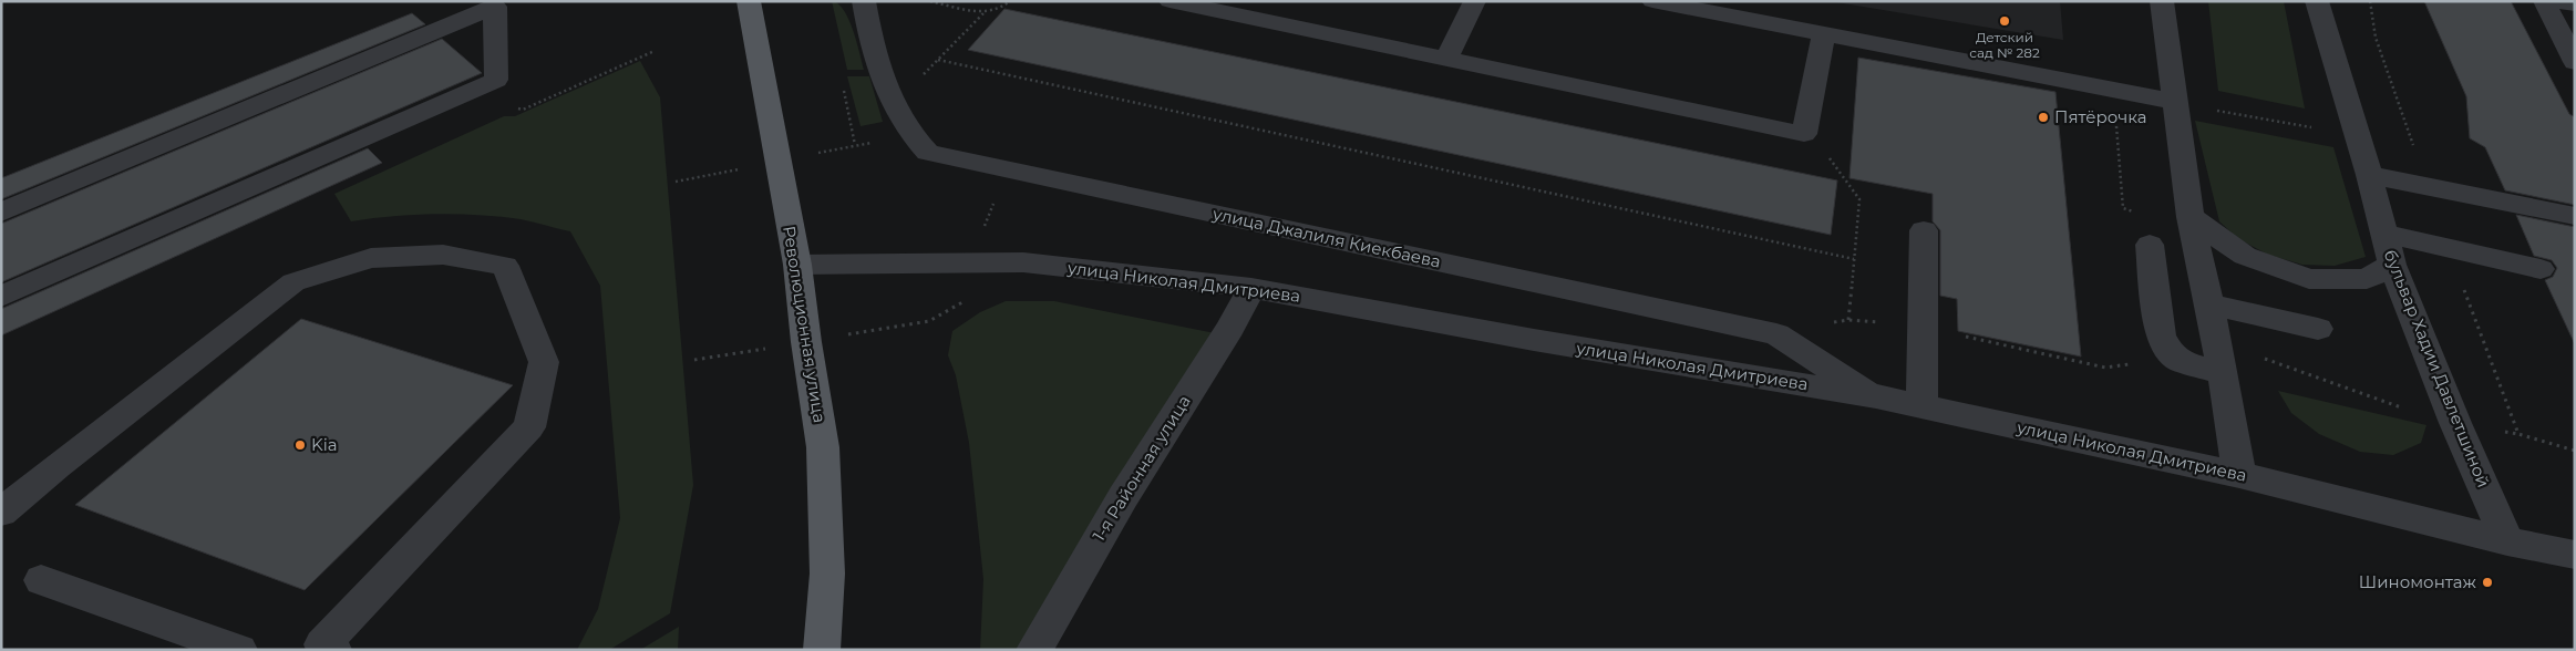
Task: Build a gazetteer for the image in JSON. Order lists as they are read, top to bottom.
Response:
{
  "streets": {
    "main road": ["Революционная улица"],
    "street": [
      "улица Джалиля Киекбаева",
      "улица Николая Дмитриева",
      "бульвар Хадии Давлетшиной",
      "1-я Районная улица"
    ]
  },
  "crossings": [
    ["улица Джалиля Киекбаева", "улица Николая Дмитриева"],
    ["улица Николая Дмитриева", "Революционная улица"],
    ["улица Николая Дмитриева", "бульвар Хадии Давлетшиной"],
    ["улица Николая Дмитриева", "1-я Районная улица"]
  ],
  "places": [
    "Детский сад № 282",
    "Пятёрочка",
    "Kia",
    "Шиномонтаж"
  ]
}
